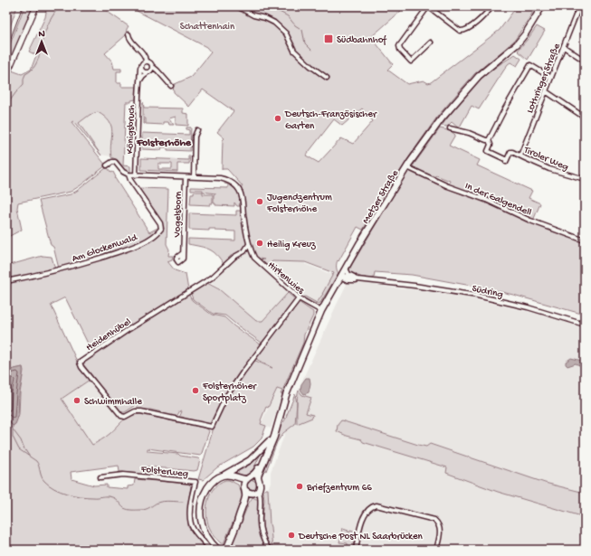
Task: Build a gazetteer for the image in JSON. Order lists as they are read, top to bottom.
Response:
{
  "streets": {
    "main road": ["Metzer Straße"],
    "street": [
      "Lothringer Straße",
      "Königsbruch",
      "Tiroler Weg",
      "In der Galgendell",
      "Vogelsborn",
      "Am Glockenwald",
      "Hirtenwies",
      "Südring",
      "Heidenhübel",
      "Folsterweg"
    ]
  },
  "crossings": [
    ["Lothringer Straße", "Tiroler Weg"],
    ["Königsbruch", "Hirtenwies"],
    ["Metzer Straße", "In der Galgendell"],
    ["Metzer Straße", "Hirtenwies"],
    ["Metzer Straße", "Südring"],
    ["Vogelsborn", "Hirtenwies"],
    ["Am Glockenwald", "Hirtenwies"],
    ["Hirtenwies", "Heidenhübel"]
  ],
  "districts": ["Folsterhöhe"],
  "parks": ["Schattenhain"],
  "places": {
    "transit": ["Südbahnhof"],
    "other": [
      "Deutsch-Französischer Garten",
      "Jugendzentrum Folsterhöhe",
      "Heilig Kreuz",
      "Folsterhöher Sportplatz",
      "Schwimmhalle",
      "Briefzentrum 66",
      "Deutsche Post NL Saarbrücken"
    ]
  },
  "north": "top"
}
